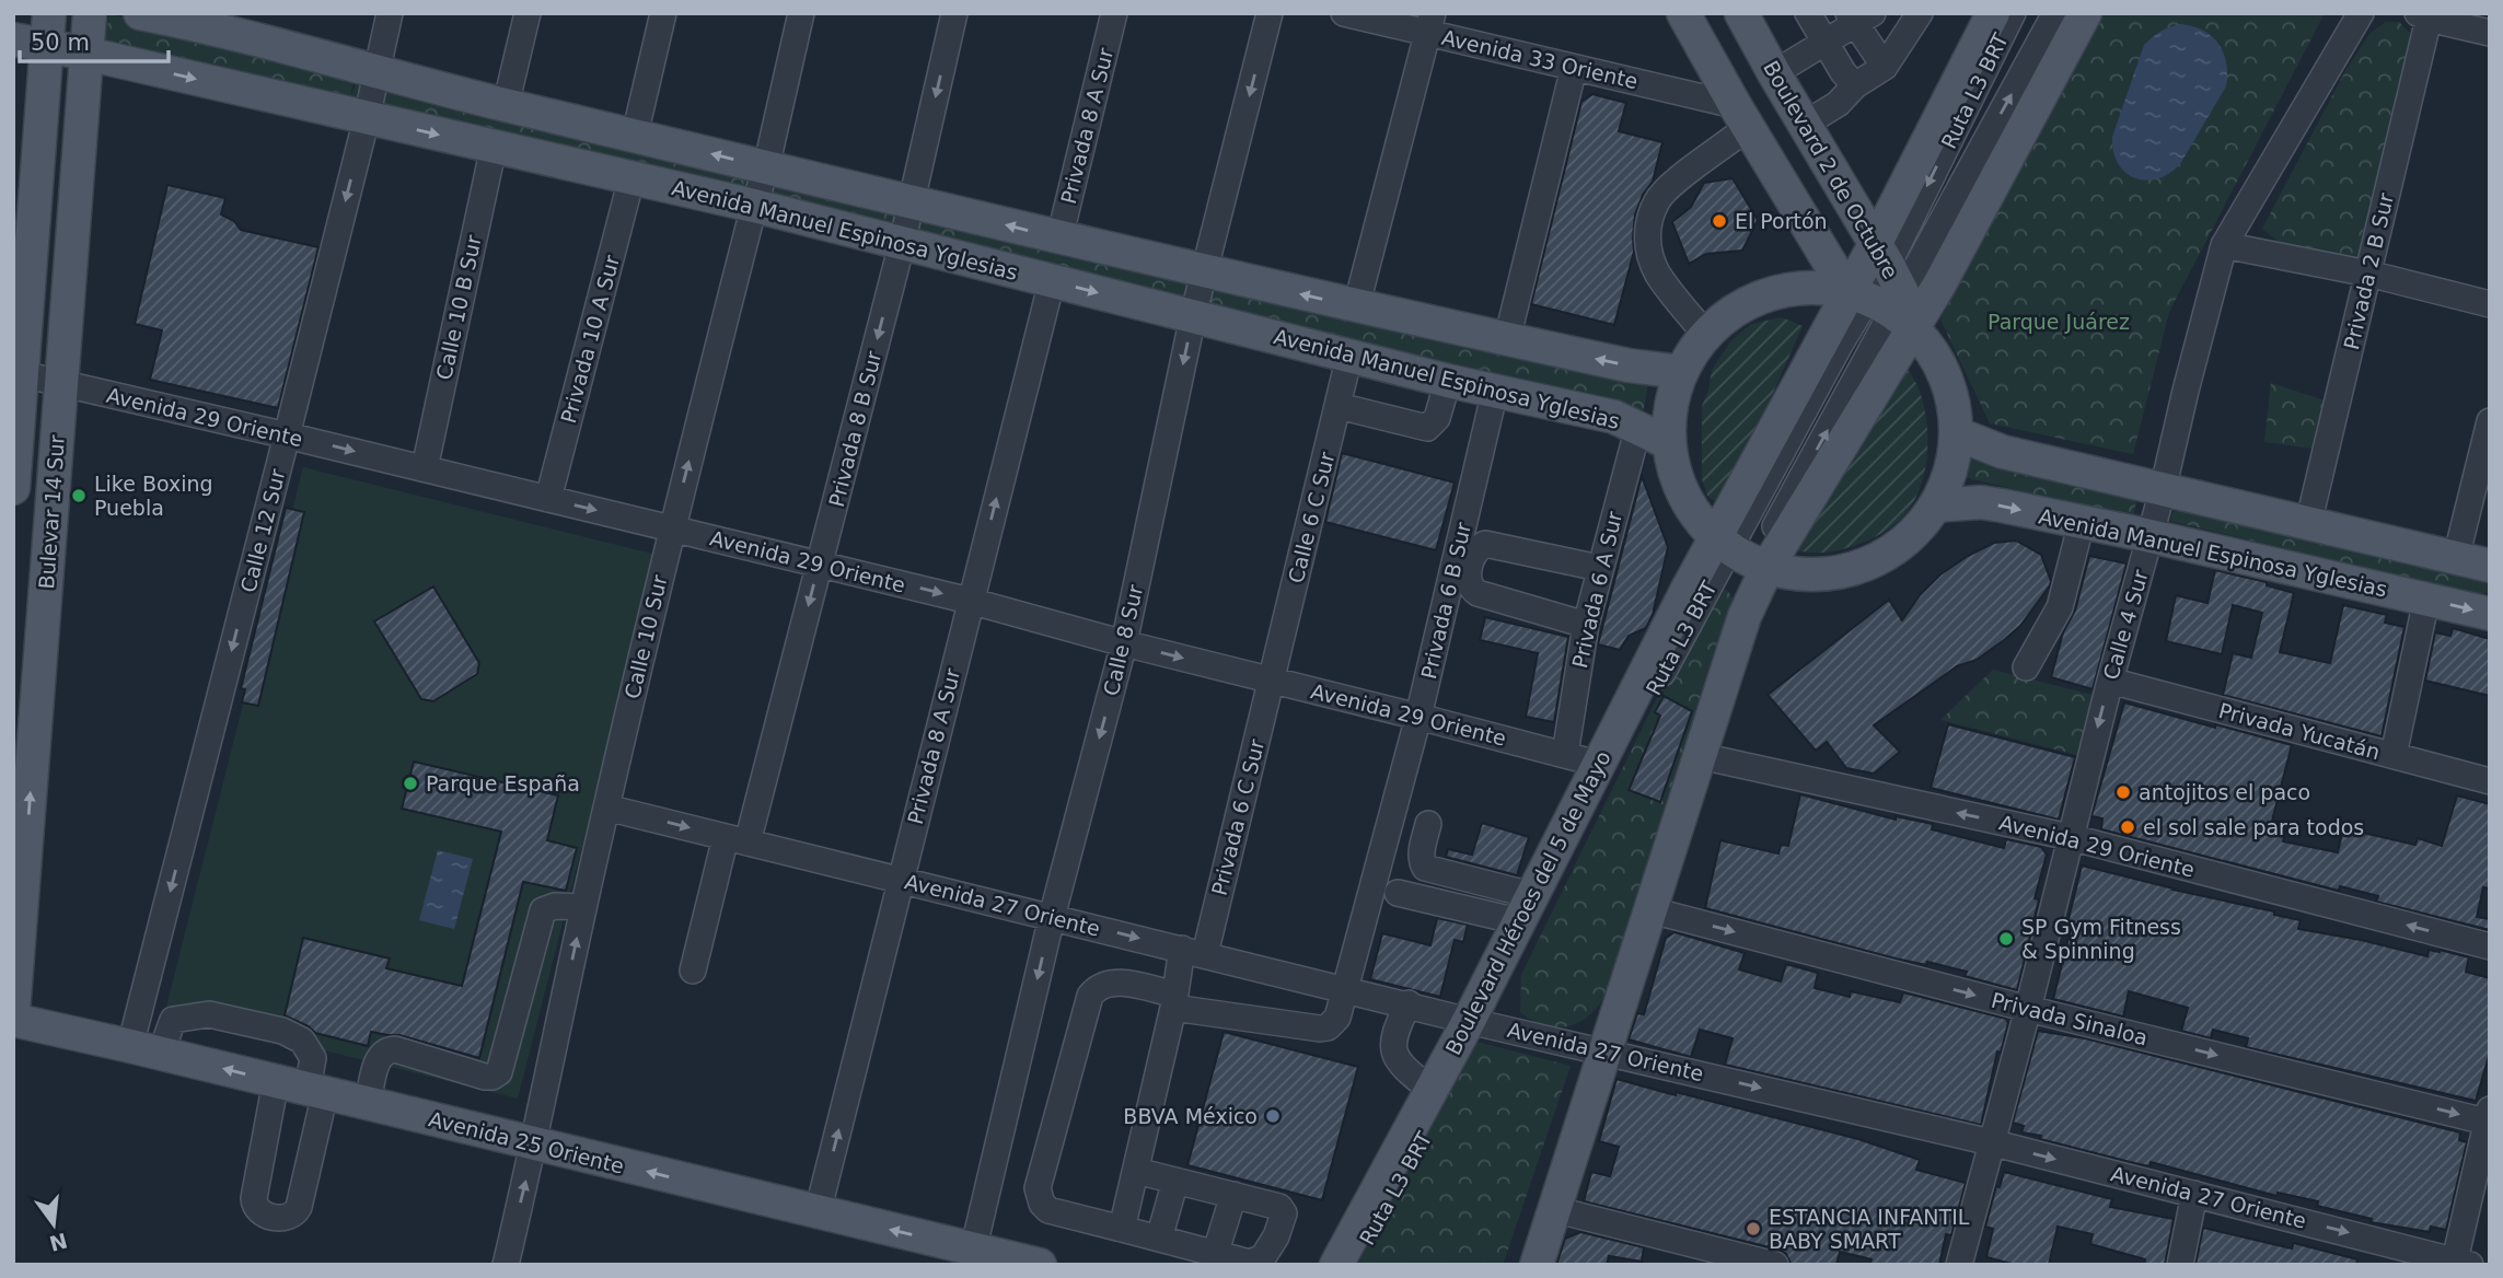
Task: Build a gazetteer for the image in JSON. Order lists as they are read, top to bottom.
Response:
{
  "streets": {
    "main road": [
      "Boulevard 2 de Octubre",
      "Avenida Manuel Espinosa Yglesias",
      "Bulevar 14 Sur",
      "Boulevard Héroes del 5 de Mayo",
      "Avenida 25 Oriente"
    ],
    "street": [
      "Avenida 33 Oriente",
      "Ruta L3 BRT",
      "Privada 8 A Sur",
      "Privada 2 B Sur",
      "Calle 10 B Sur",
      "Privada 10 A Sur",
      "Avenida 29 Oriente",
      "Privada 8 B Sur",
      "Calle 6 C Sur",
      "Calle 12 Sur",
      "Privada 6 A Sur",
      "Privada 6 B Sur",
      "Calle 4 Sur",
      "Calle 10 Sur",
      "Calle 8 Sur",
      "Privada Yucatán",
      "Privada 6 C Sur",
      "Avenida 27 Oriente",
      "Privada Sinaloa"
    ]
  },
  "crossings": [
    ["Ruta L3 BRT", "Boulevard 2 de Octubre"],
    ["Ruta L3 BRT", "Boulevard Héroes del 5 de Mayo"],
    ["Ruta L3 BRT", "Avenida 27 Oriente"],
    ["Privada 8 A Sur", "Avenida Manuel Espinosa Yglesias"],
    ["Privada 8 A Sur", "Avenida 29 Oriente"],
    ["Privada 8 A Sur", "Avenida 27 Oriente"],
    ["Privada 8 A Sur", "Avenida 25 Oriente"],
    ["Boulevard 2 de Octubre", "Boulevard Héroes del 5 de Mayo"],
    ["Avenida Manuel Espinosa Yglesias", "Calle 10 B Sur"],
    ["Avenida Manuel Espinosa Yglesias", "Privada 10 A Sur"],
    ["Avenida Manuel Espinosa Yglesias", "Privada 8 B Sur"],
    ["Avenida Manuel Espinosa Yglesias", "Bulevar 14 Sur"],
    ["Avenida Manuel Espinosa Yglesias", "Calle 6 C Sur"],
    ["Avenida Manuel Espinosa Yglesias", "Calle 12 Sur"],
    ["Avenida Manuel Espinosa Yglesias", "Privada 6 A Sur"],
    ["Avenida Manuel Espinosa Yglesias", "Privada 6 B Sur"],
    ["Avenida Manuel Espinosa Yglesias", "Calle 4 Sur"],
    ["Avenida Manuel Espinosa Yglesias", "Calle 10 Sur"],
    ["Avenida Manuel Espinosa Yglesias", "Calle 8 Sur"],
    ["Calle 10 B Sur", "Avenida 29 Oriente"],
    ["Privada 10 A Sur", "Avenida 29 Oriente"],
    ["Avenida 29 Oriente", "Privada 8 B Sur"],
    ["Avenida 29 Oriente", "Bulevar 14 Sur"],
    ["Avenida 29 Oriente", "Calle 6 C Sur"],
    ["Avenida 29 Oriente", "Calle 12 Sur"],
    ["Avenida 29 Oriente", "Privada 6 A Sur"],
    ["Avenida 29 Oriente", "Privada 6 B Sur"],
    ["Avenida 29 Oriente", "Calle 4 Sur"],
    ["Avenida 29 Oriente", "Calle 10 Sur"],
    ["Avenida 29 Oriente", "Calle 8 Sur"],
    ["Avenida 29 Oriente", "Privada 6 C Sur"],
    ["Avenida 29 Oriente", "Boulevard Héroes del 5 de Mayo"],
    ["Privada 8 B Sur", "Avenida 27 Oriente"],
    ["Calle 6 C Sur", "Privada 6 C Sur"],
    ["Calle 12 Sur", "Avenida 25 Oriente"],
    ["Privada 6 B Sur", "Privada 6 C Sur"],
    ["Privada 6 B Sur", "Avenida 27 Oriente"],
    ["Calle 4 Sur", "Privada Yucatán"],
    ["Calle 4 Sur", "Avenida 27 Oriente"],
    ["Calle 4 Sur", "Privada Sinaloa"],
    ["Calle 10 Sur", "Avenida 27 Oriente"],
    ["Calle 10 Sur", "Avenida 25 Oriente"],
    ["Calle 8 Sur", "Avenida 27 Oriente"],
    ["Calle 8 Sur", "Avenida 25 Oriente"],
    ["Privada 6 C Sur", "Avenida 27 Oriente"],
    ["Boulevard Héroes del 5 de Mayo", "Avenida 27 Oriente"],
    ["Boulevard Héroes del 5 de Mayo", "Privada Sinaloa"]
  ],
  "one_way": [
    "Privada 8 A Sur",
    "Privada 8 B Sur",
    "Bulevar 14 Sur",
    "Calle 12 Sur",
    "Calle 10 Sur",
    "Calle 8 Sur",
    "Avenida 27 Oriente",
    "Privada Sinaloa",
    "Avenida 25 Oriente"
  ],
  "parks": ["Parque Juárez"],
  "places": [
    "El Portón",
    "Like Boxing Puebla",
    "Parque España",
    "antojitos el paco",
    "el sol sale para todos",
    "SP Gym Fitness & Spinning",
    "BBVA México",
    "ESTANCIA INFANTIL BABY SMART"
  ],
  "scale_bar": "50 m",
  "north": "bottom"
}
